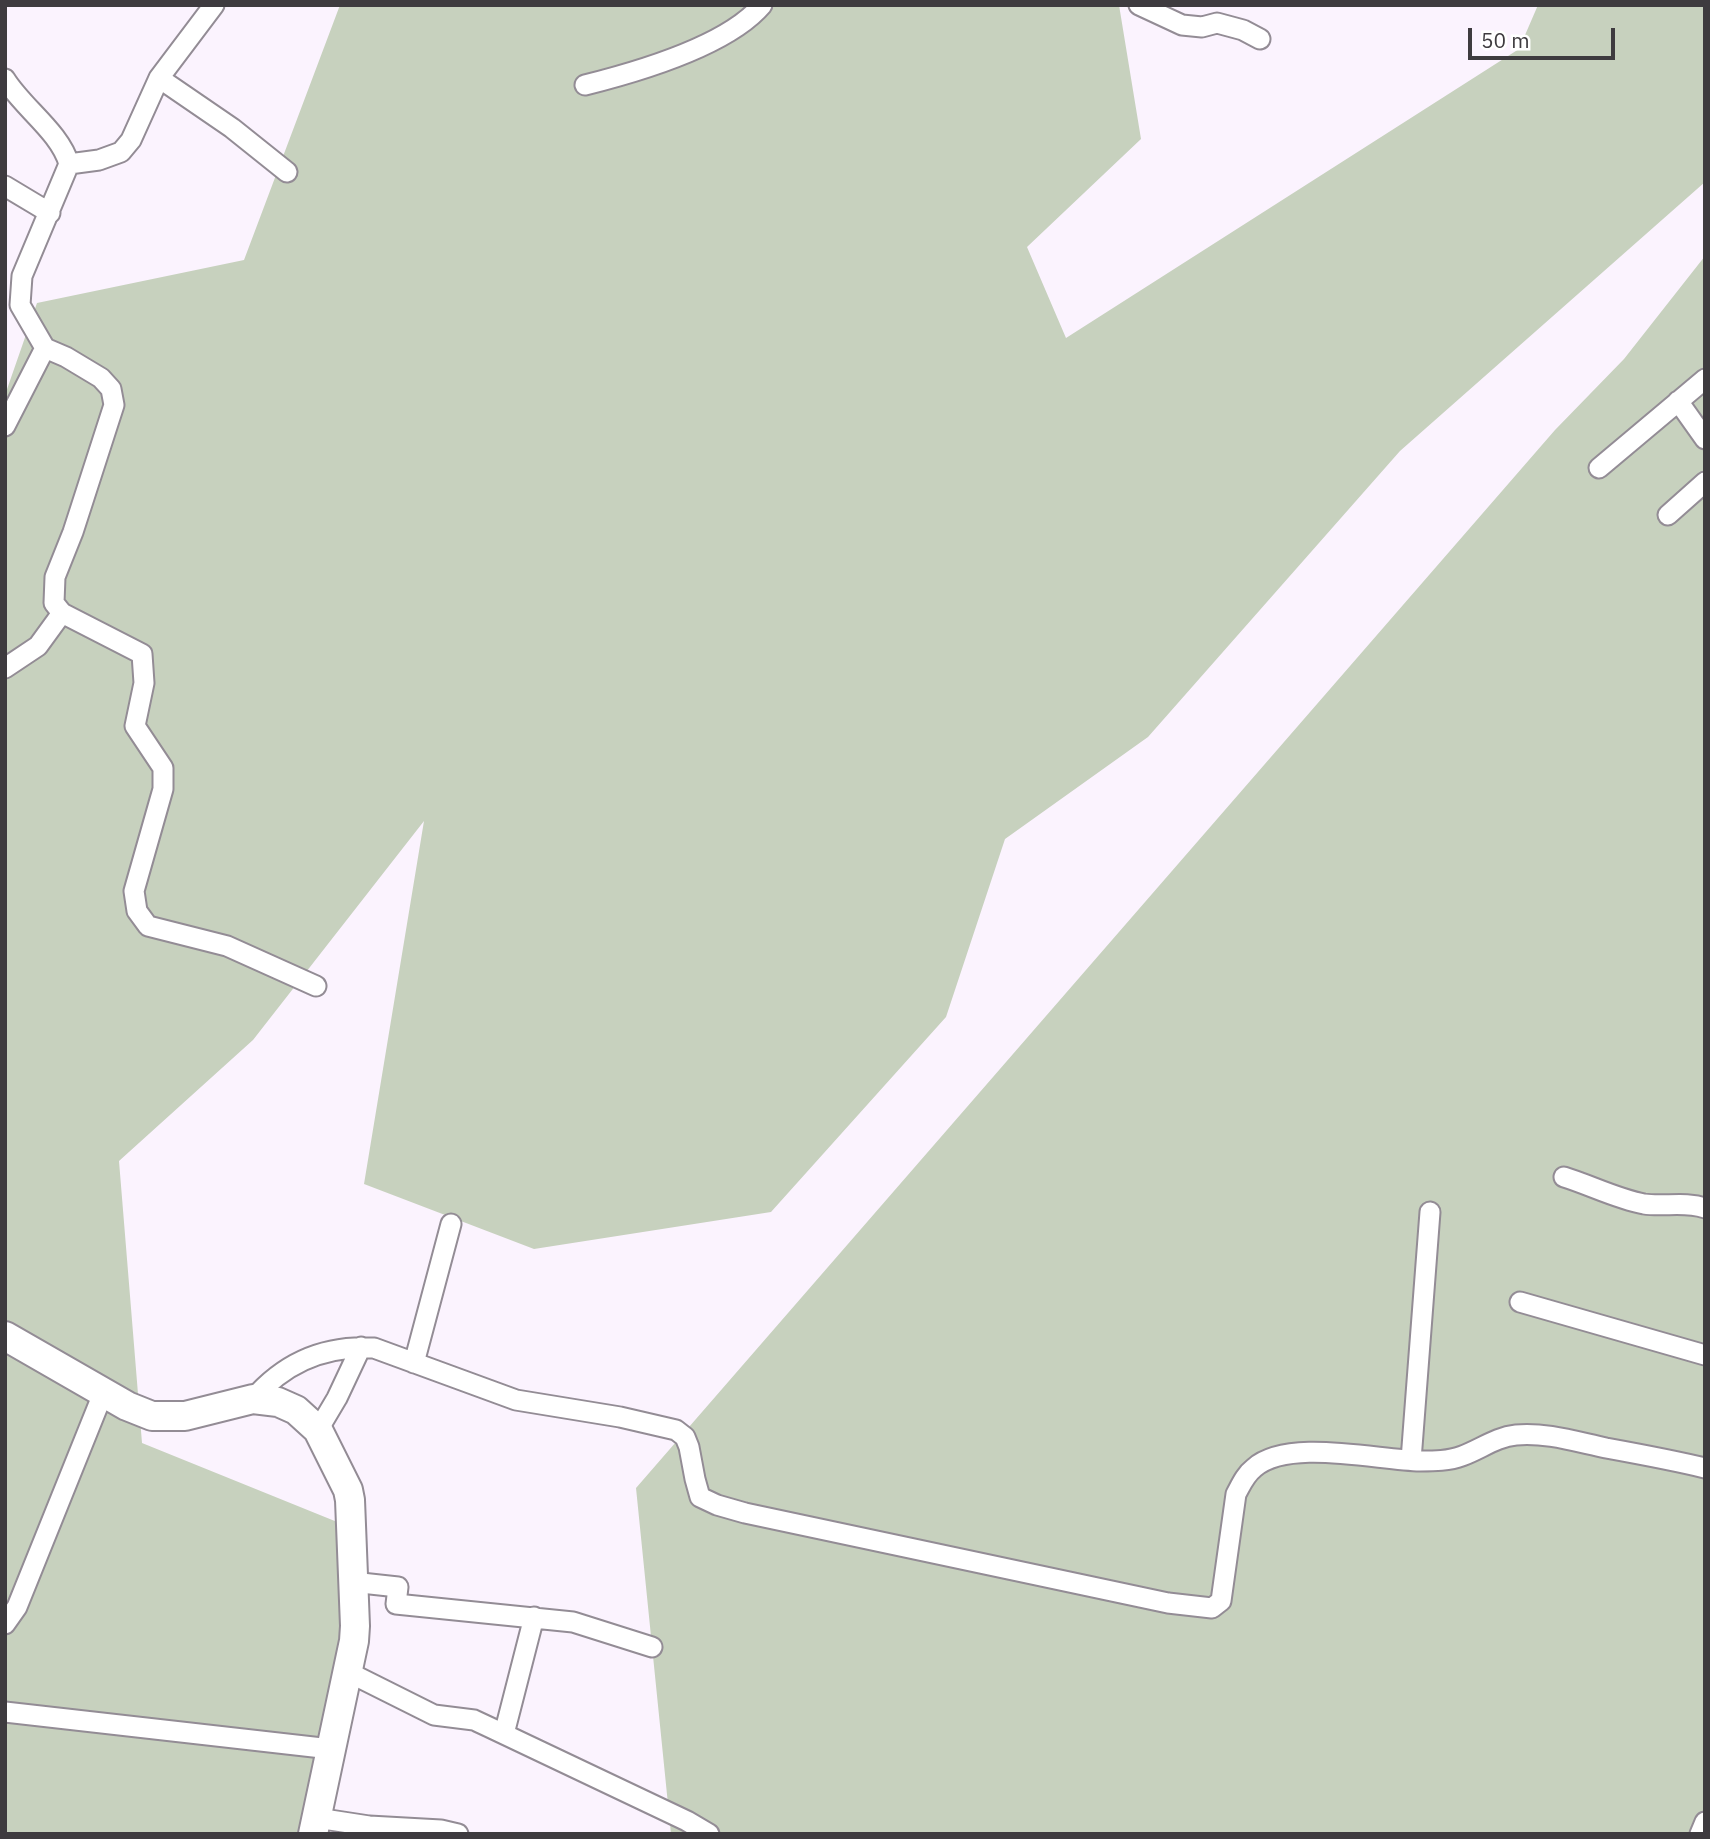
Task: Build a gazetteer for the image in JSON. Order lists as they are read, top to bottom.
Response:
{
  "scale_bar": "50 m"
}
